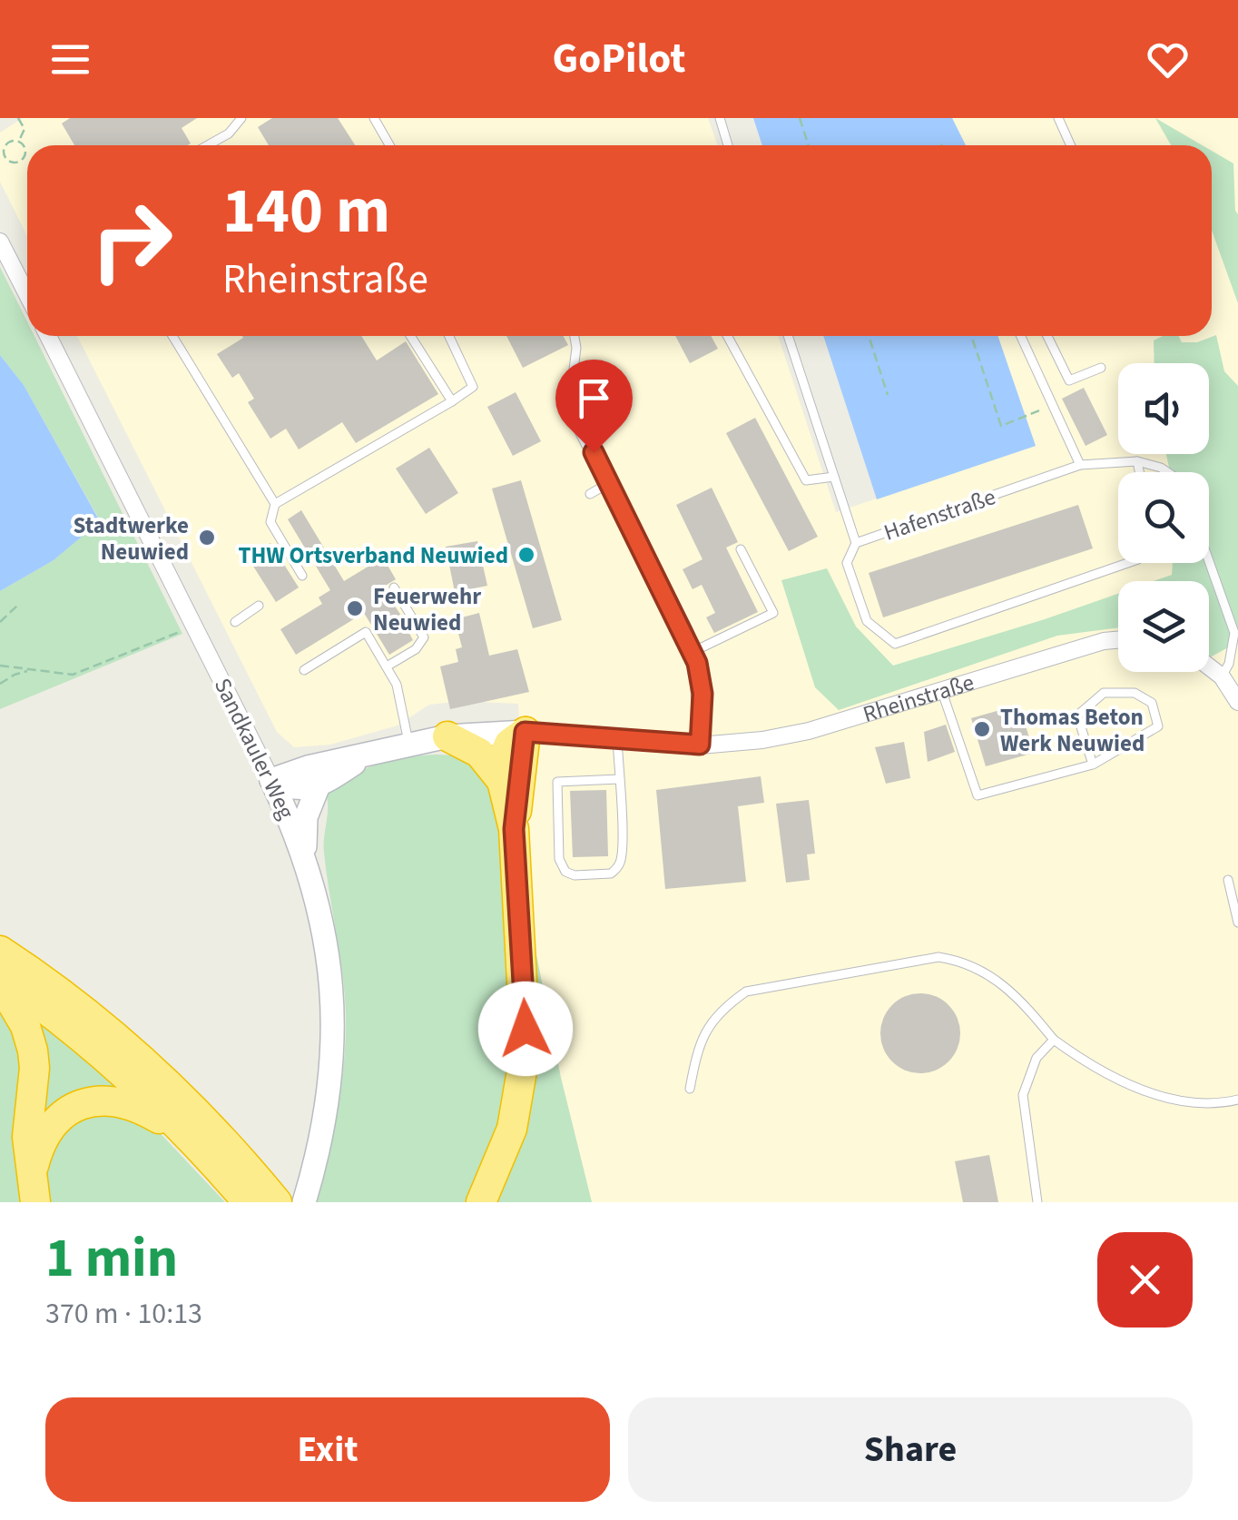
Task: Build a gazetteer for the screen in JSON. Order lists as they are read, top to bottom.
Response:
{
  "streets": {
    "street": ["Rheinstraße", "Sandkauler Weg"],
    "lane": ["Hafenstraße"]
  },
  "crossings": [
    ["Rheinstraße", "Sandkauler Weg"]
  ],
  "places": [
    "Stadtwerke Neuwied",
    "THW Ortsverband Neuwied",
    "Feuerwehr Neuwied",
    "Thomas Beton Werk Neuwied"
  ],
  "page": {
    "header": "GoPilot",
    "turn": ["140 m", "Rheinstraße"],
    "heading": ["1 min", "370 m · 10:13"],
    "buttons": ["Exit", "Share"]
  }
}
